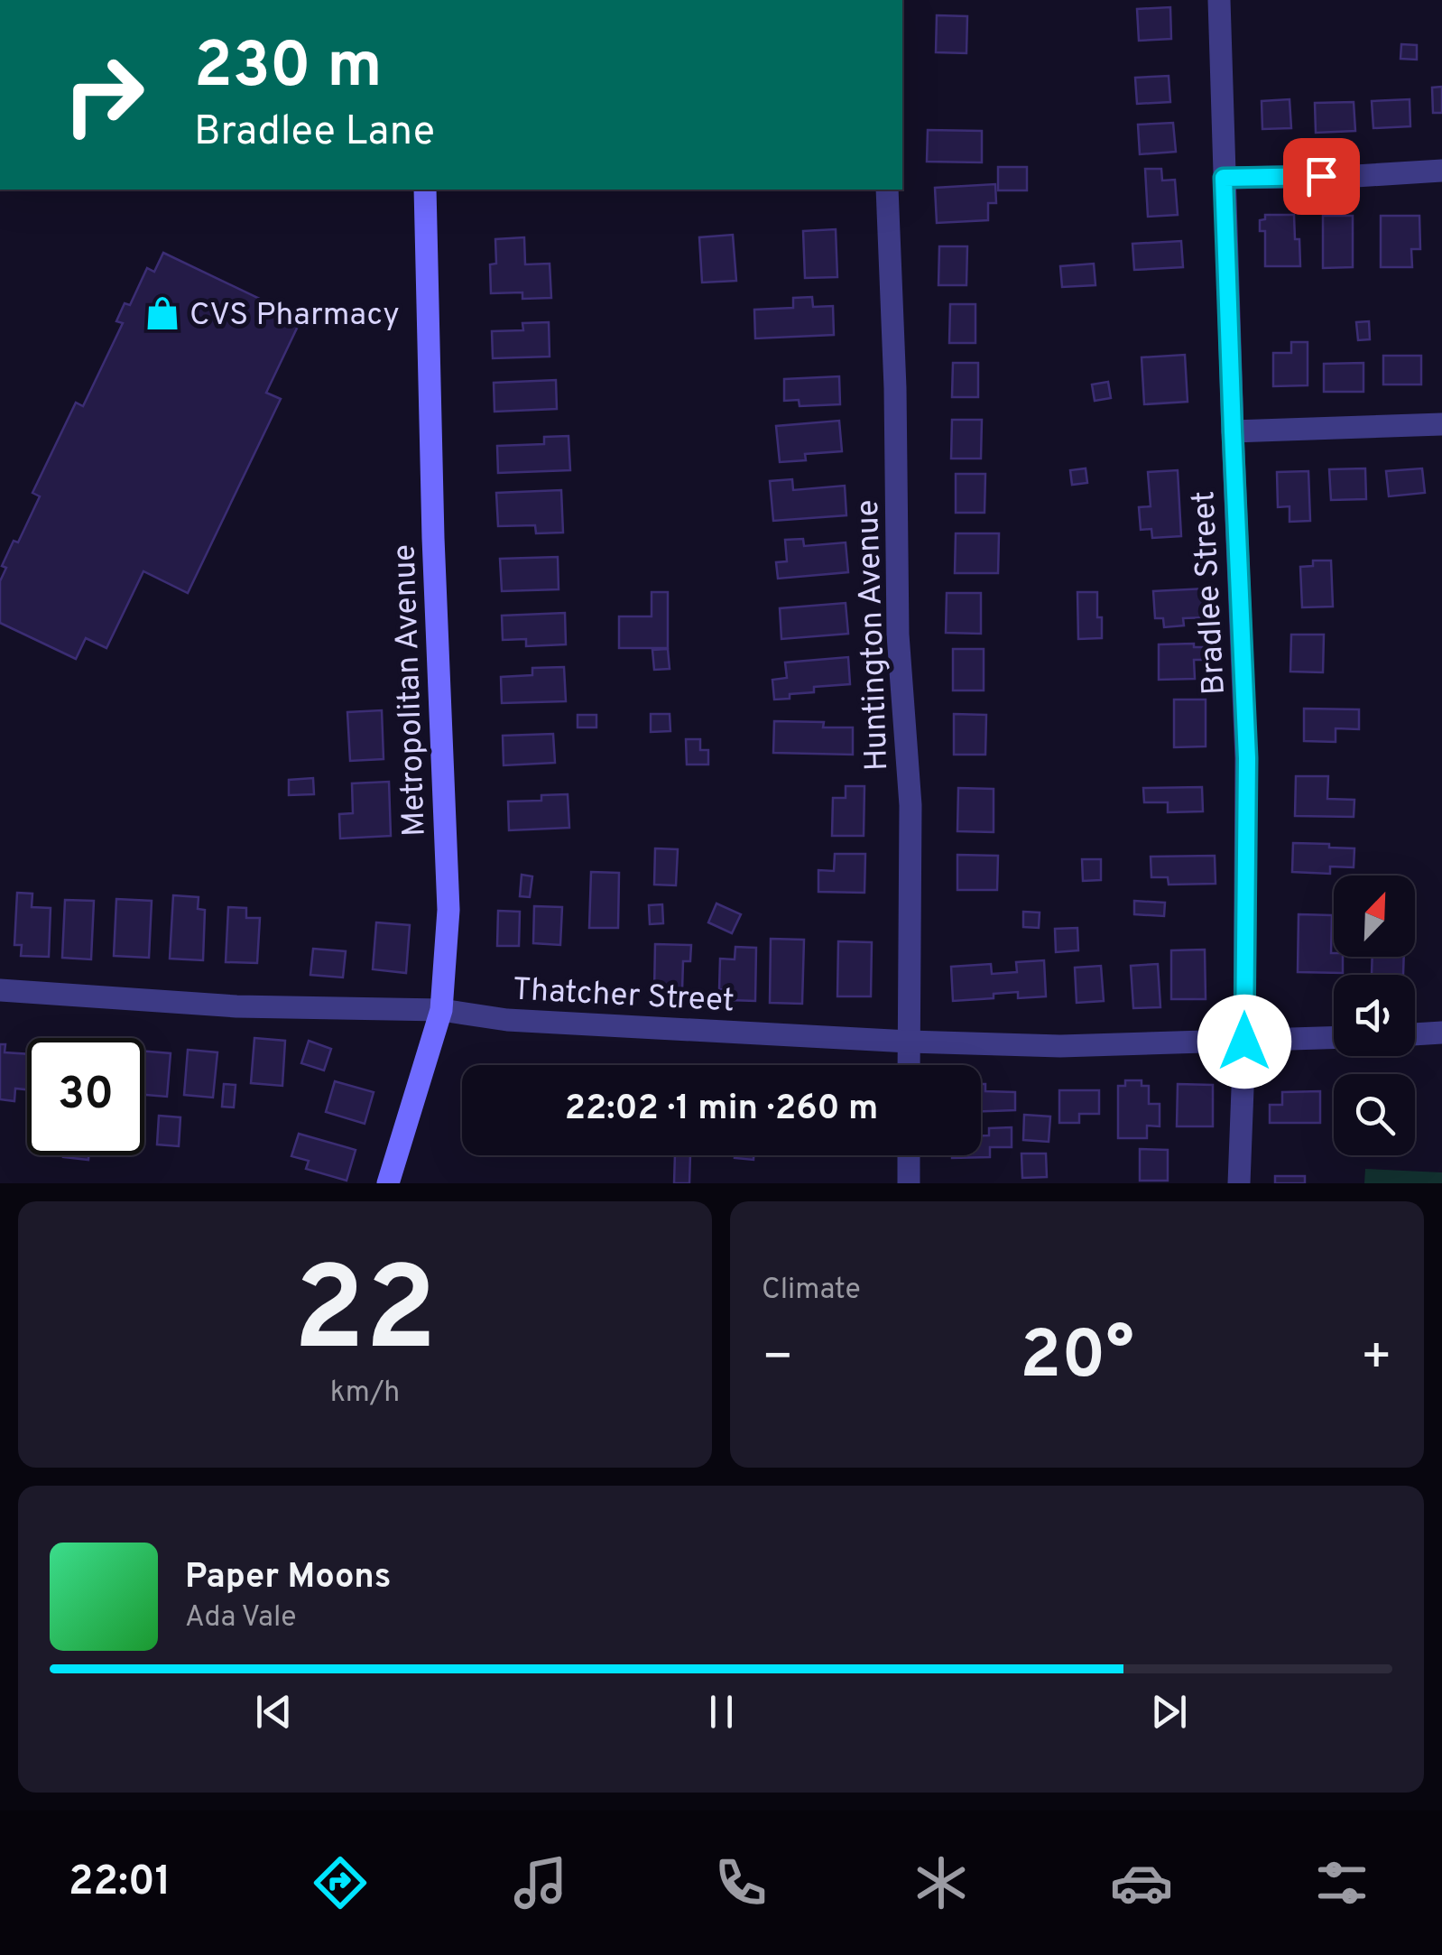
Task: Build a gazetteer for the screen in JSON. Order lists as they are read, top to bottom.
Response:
{
  "streets": {
    "street": [
      "Bradlee Street",
      "Huntington Avenue",
      "Metropolitan Avenue",
      "Thatcher Street"
    ]
  },
  "crossings": [
    ["Bradlee Street", "Thatcher Street"],
    ["Huntington Avenue", "Thatcher Street"],
    ["Metropolitan Avenue", "Thatcher Street"]
  ],
  "places": {
    "shop": ["CVS Pharmacy"]
  },
  "north": "top right",
  "page": {
    "turn": ["230 m", "Bradlee Lane"],
    "limit": "30",
    "trip": "22:02 · 1 min · 260 m",
    "tile": [
      ["22", "km/h"],
      "Climate"
    ],
    "heat": ["−", "20°", "+"],
    "song": ["Paper Moons", "Ada Vale"],
    "tabs": "22:01"
  }
}
